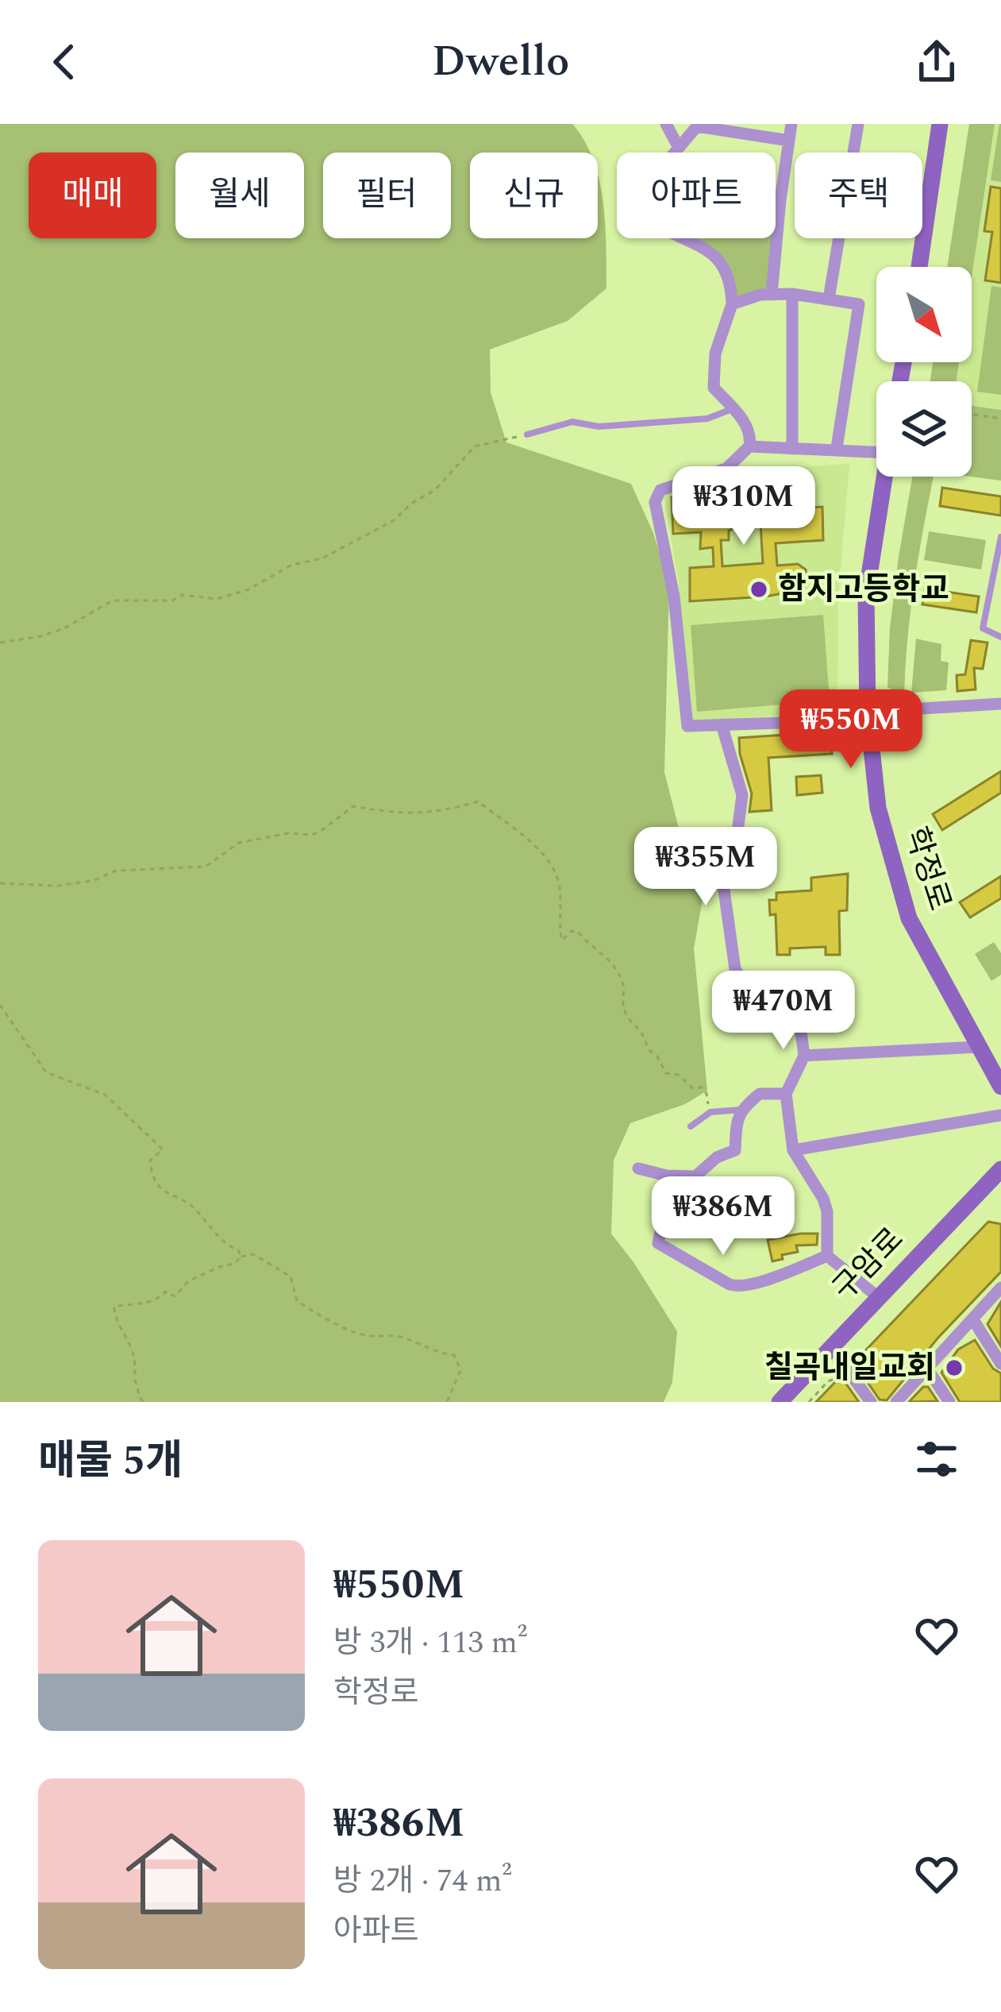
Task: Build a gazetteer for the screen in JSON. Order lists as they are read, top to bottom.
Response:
{
  "streets": {
    "main road": ["학정로", "구암로"]
  },
  "places": ["함지고등학교", "칠곡내일교회"],
  "north": "bottom right",
  "page": {
    "header": "Dwello",
    "chip": [
      "매매",
      "월세",
      "필터",
      "신규",
      "아파트",
      "주택"
    ],
    "price": [
      "₩310M",
      "₩550M",
      "₩355M",
      "₩470M",
      "₩386M"
    ],
    "heading": "매물 5개",
    "list": [
      {
        "name": "₩550M",
        "note": "방 3개 · 113 m² · 학정로"
      },
      {
        "name": "₩386M",
        "note": "방 2개 · 74 m² · 아파트"
      }
    ]
  }
}
